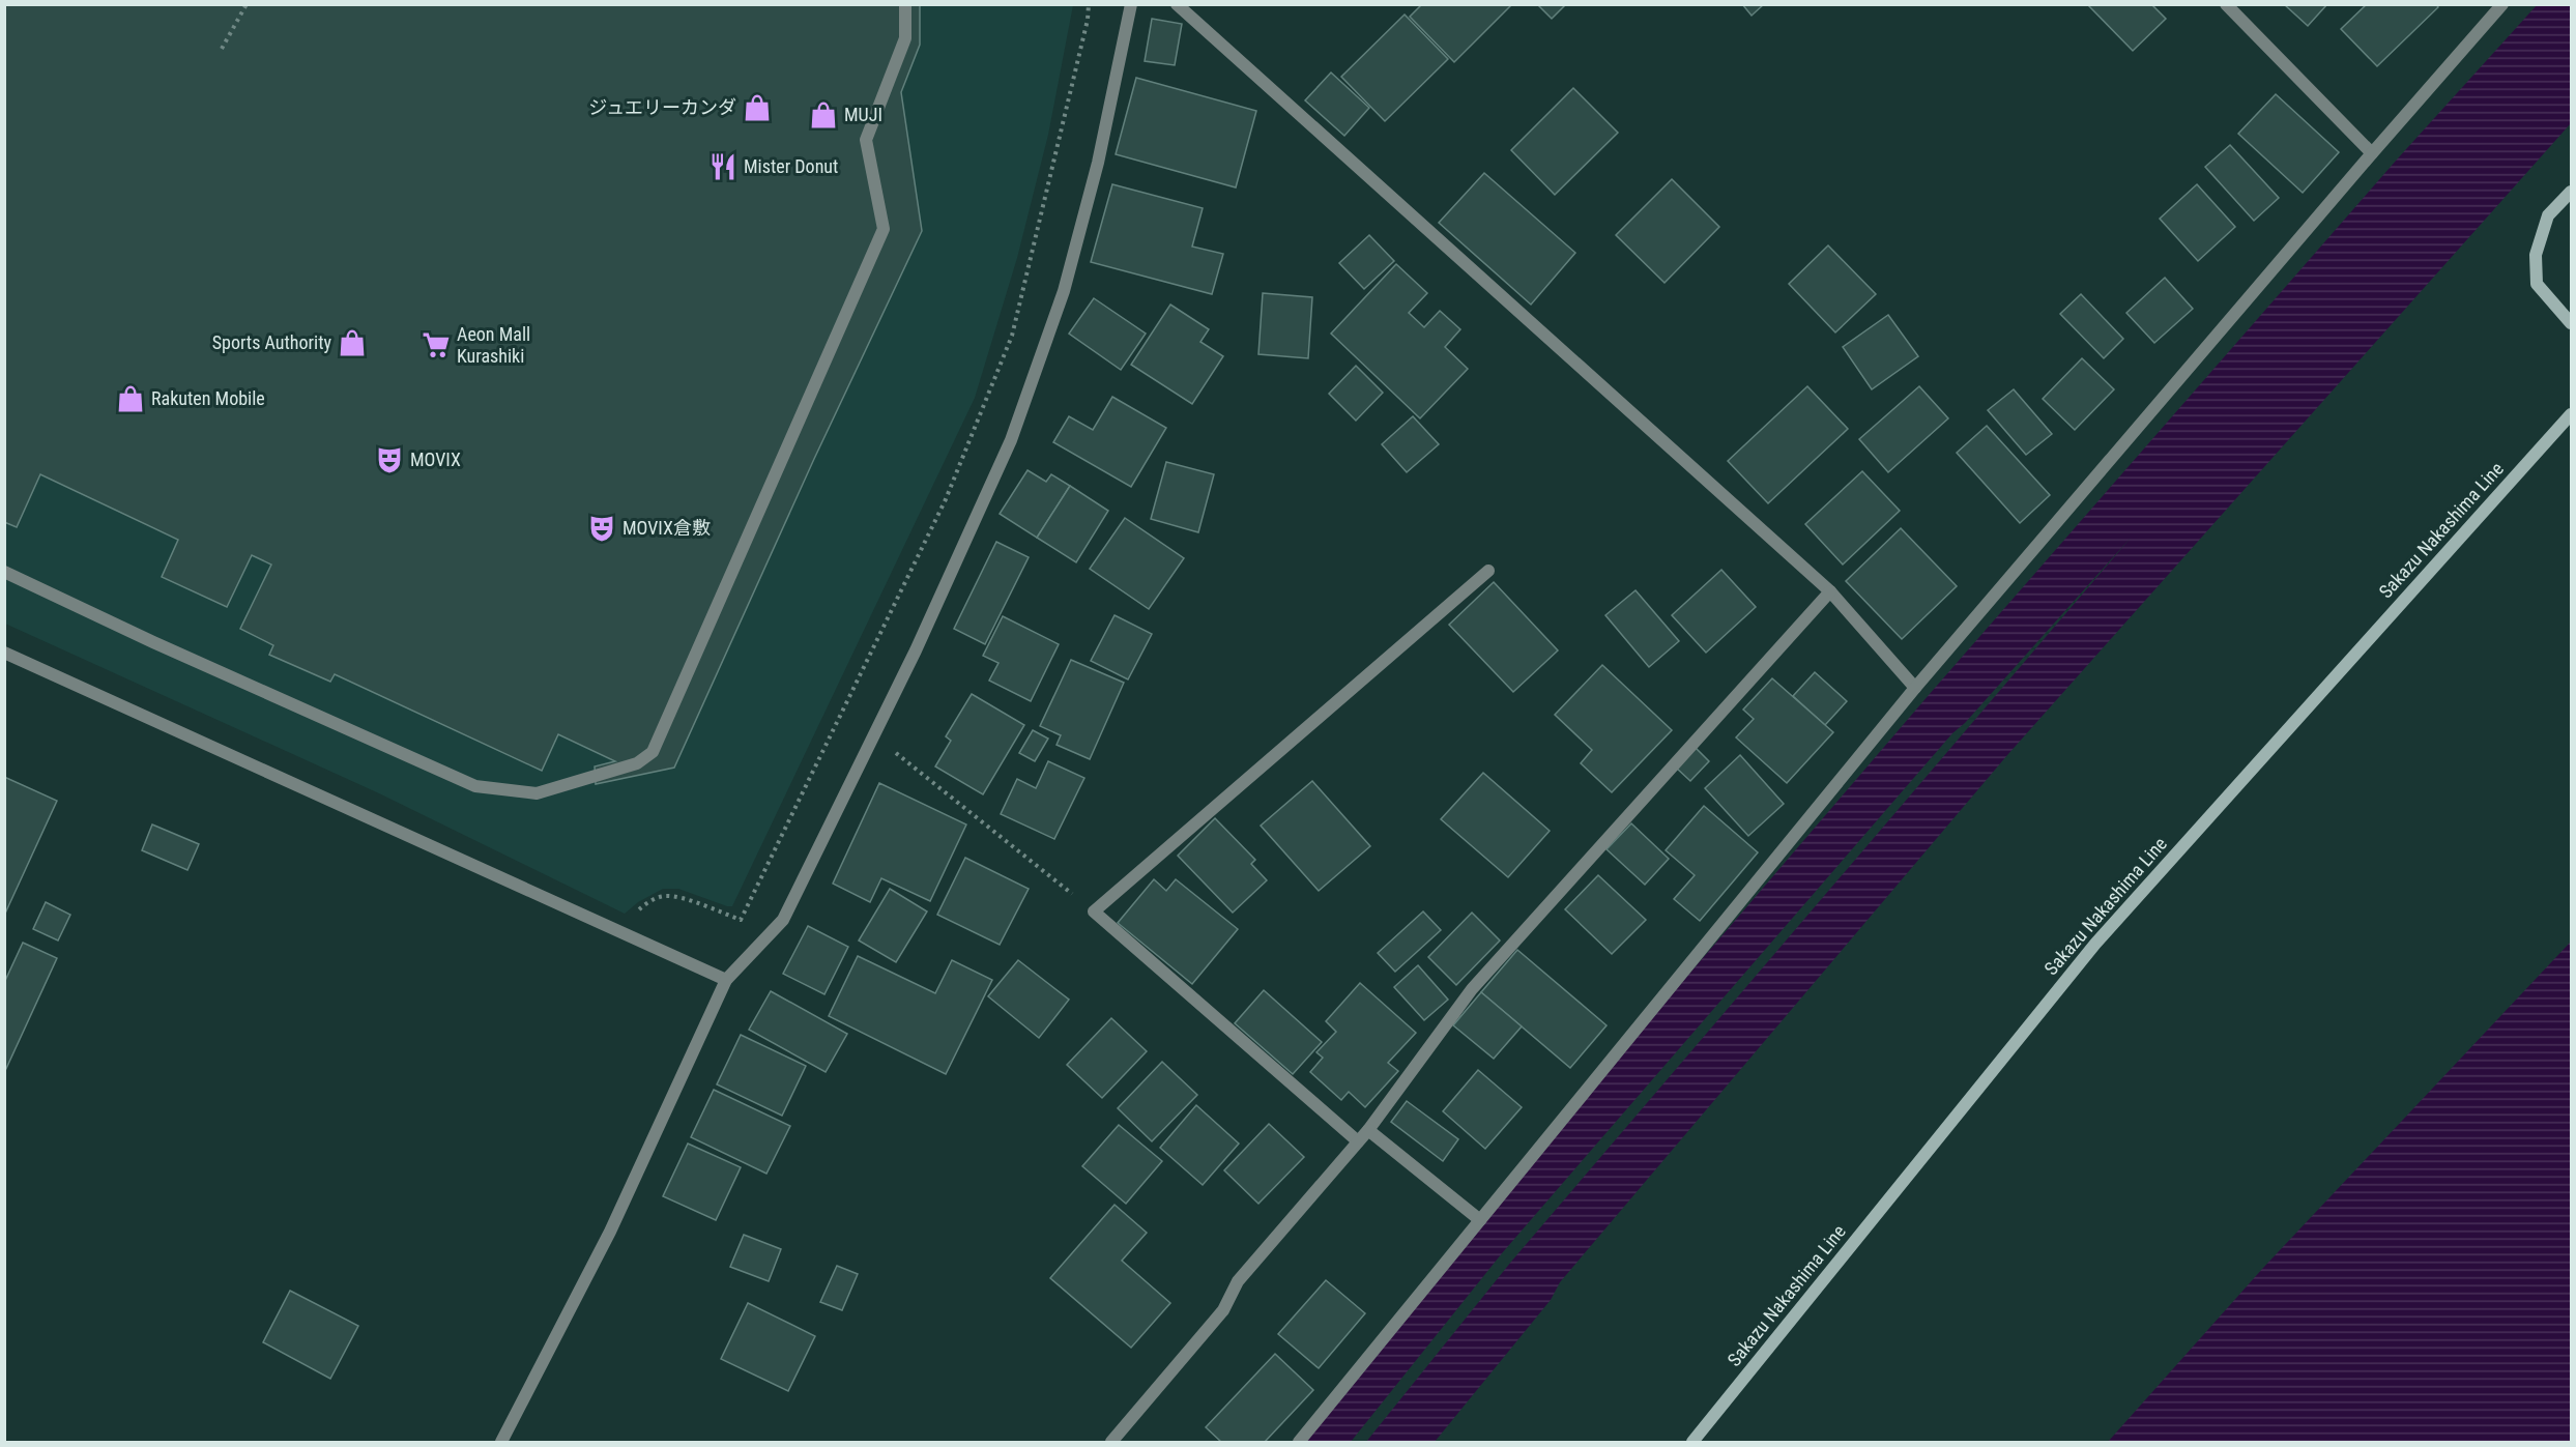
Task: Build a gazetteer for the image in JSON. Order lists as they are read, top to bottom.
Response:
{
  "streets": {
    "main road": ["Sakazu Nakashima Line"]
  },
  "places": {
    "shop": [
      "ジュエリーカンダ",
      "MUJI",
      "Sports Authority",
      "Rakuten Mobile"
    ],
    "restaurant": ["Mister Donut"],
    "supermarket": ["Aeon Mall Kurashiki"],
    "theatre": ["MOVIX", "MOVIX倉敷"]
  }
}
